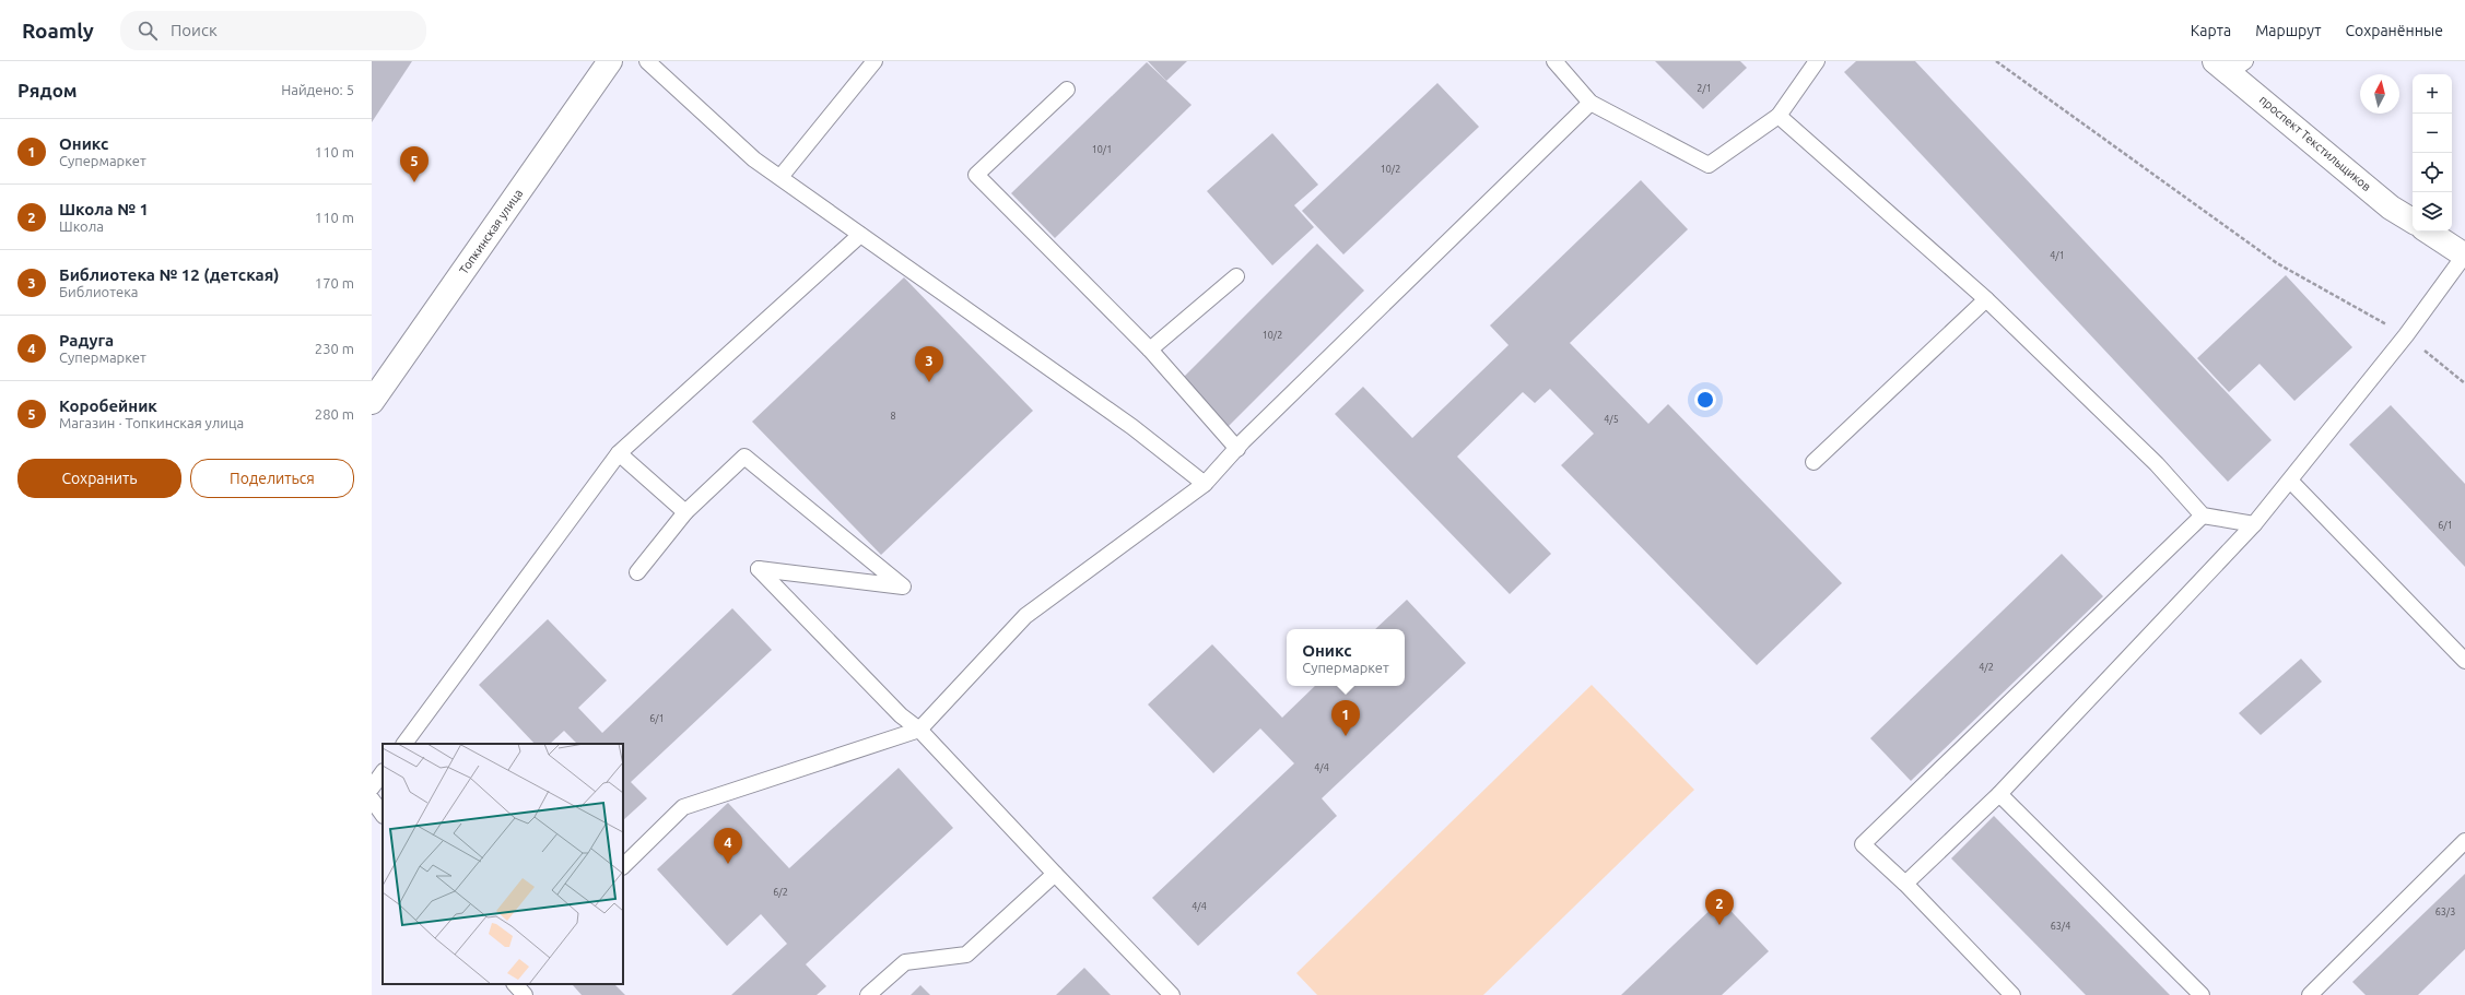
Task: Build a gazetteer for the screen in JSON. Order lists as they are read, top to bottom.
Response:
{
  "streets": {
    "street": ["проспект Текстильщиков", "Топкинская улица"]
  },
  "house_numbers": [
    "2/1",
    "10/1",
    "10/2",
    "4/1",
    "10/2",
    "8",
    "4/5",
    "6/1",
    "4/2",
    "6/1",
    "4/4",
    "6/2",
    "4/4",
    "63/3",
    "63/4"
  ],
  "north": "top",
  "page": {
    "header": "Roamly",
    "search": "Поиск",
    "nav": ["Карта", "Маршрут", "Сохранённые"],
    "heading": ["Рядом", "Найдено: 5"],
    "map_buttons": ["+", "−"],
    "list": [
      {
        "mark": "1",
        "name": "Оникс",
        "note": "Супермаркет",
        "value": "110 m"
      },
      {
        "mark": "2",
        "name": "Школа № 1",
        "note": "Школа",
        "value": "110 m"
      },
      {
        "mark": "3",
        "name": "Библиотека № 12 (детская)",
        "note": "Библиотека",
        "value": "170 m"
      },
      {
        "mark": "4",
        "name": "Радуга",
        "note": "Супермаркет",
        "value": "230 m"
      },
      {
        "mark": "5",
        "name": "Коробейник",
        "note": "Магазин · Топкинская улица",
        "value": "280 m"
      }
    ],
    "pins": [
      "5",
      "3",
      "1",
      "4",
      "2"
    ],
    "buttons": ["Сохранить", "Поделиться"],
    "popup": ["Оникс", "Супермаркет"]
  }
}
